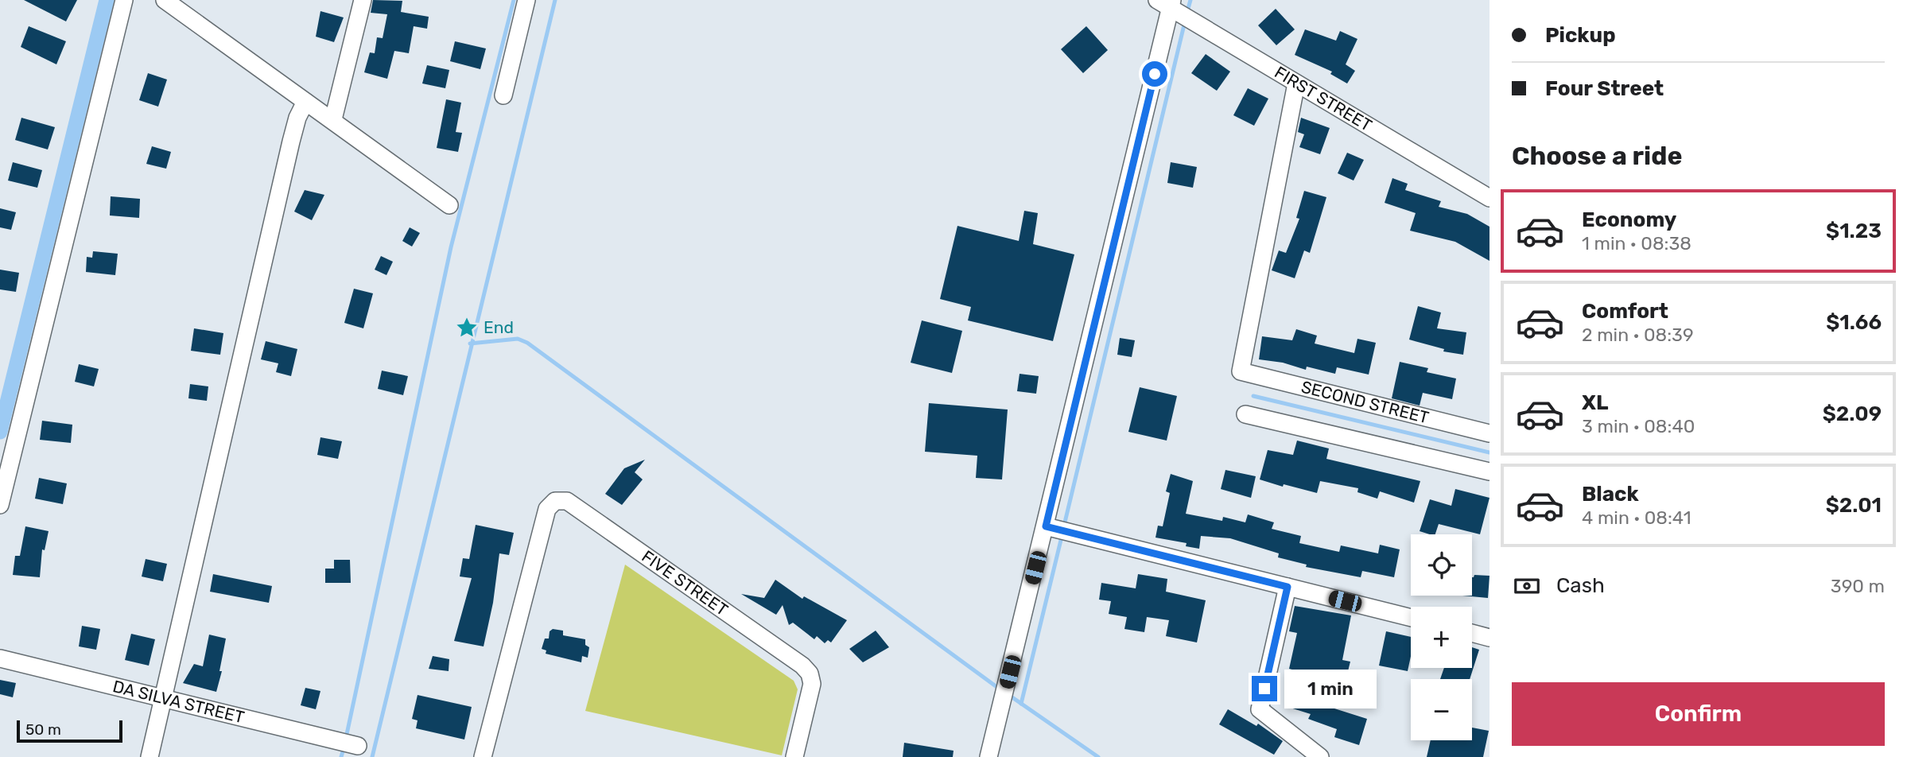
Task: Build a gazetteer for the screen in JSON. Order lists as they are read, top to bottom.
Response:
{
  "streets": {
    "street": [
      "FIRST STREET",
      "SECOND STREET",
      "FIVE STREET",
      "DA SILVA STREET"
    ]
  },
  "crossings": [
    ["FIRST STREET", "SECOND STREET"]
  ],
  "places": {
    "place": ["End"]
  },
  "scale_bar": "50 m",
  "page": {
    "banner": ["Pickup", "Four Street"],
    "heading": "Choose a ride",
    "list": [
      {
        "name": "Economy",
        "note": "1 min · 08:38",
        "value": "$1.23"
      },
      {
        "name": "Comfort",
        "note": "2 min · 08:39",
        "value": "$1.66"
      },
      {
        "name": "XL",
        "note": "3 min · 08:40",
        "value": "$2.09"
      },
      {
        "name": "Black",
        "note": "4 min · 08:41",
        "value": "$2.01"
      }
    ],
    "map_buttons": ["+", "−"],
    "pay": ["Cash", "390 m"],
    "bubble": "1 min",
    "buttons": "Confirm",
    "scale": "50 m"
  }
}
